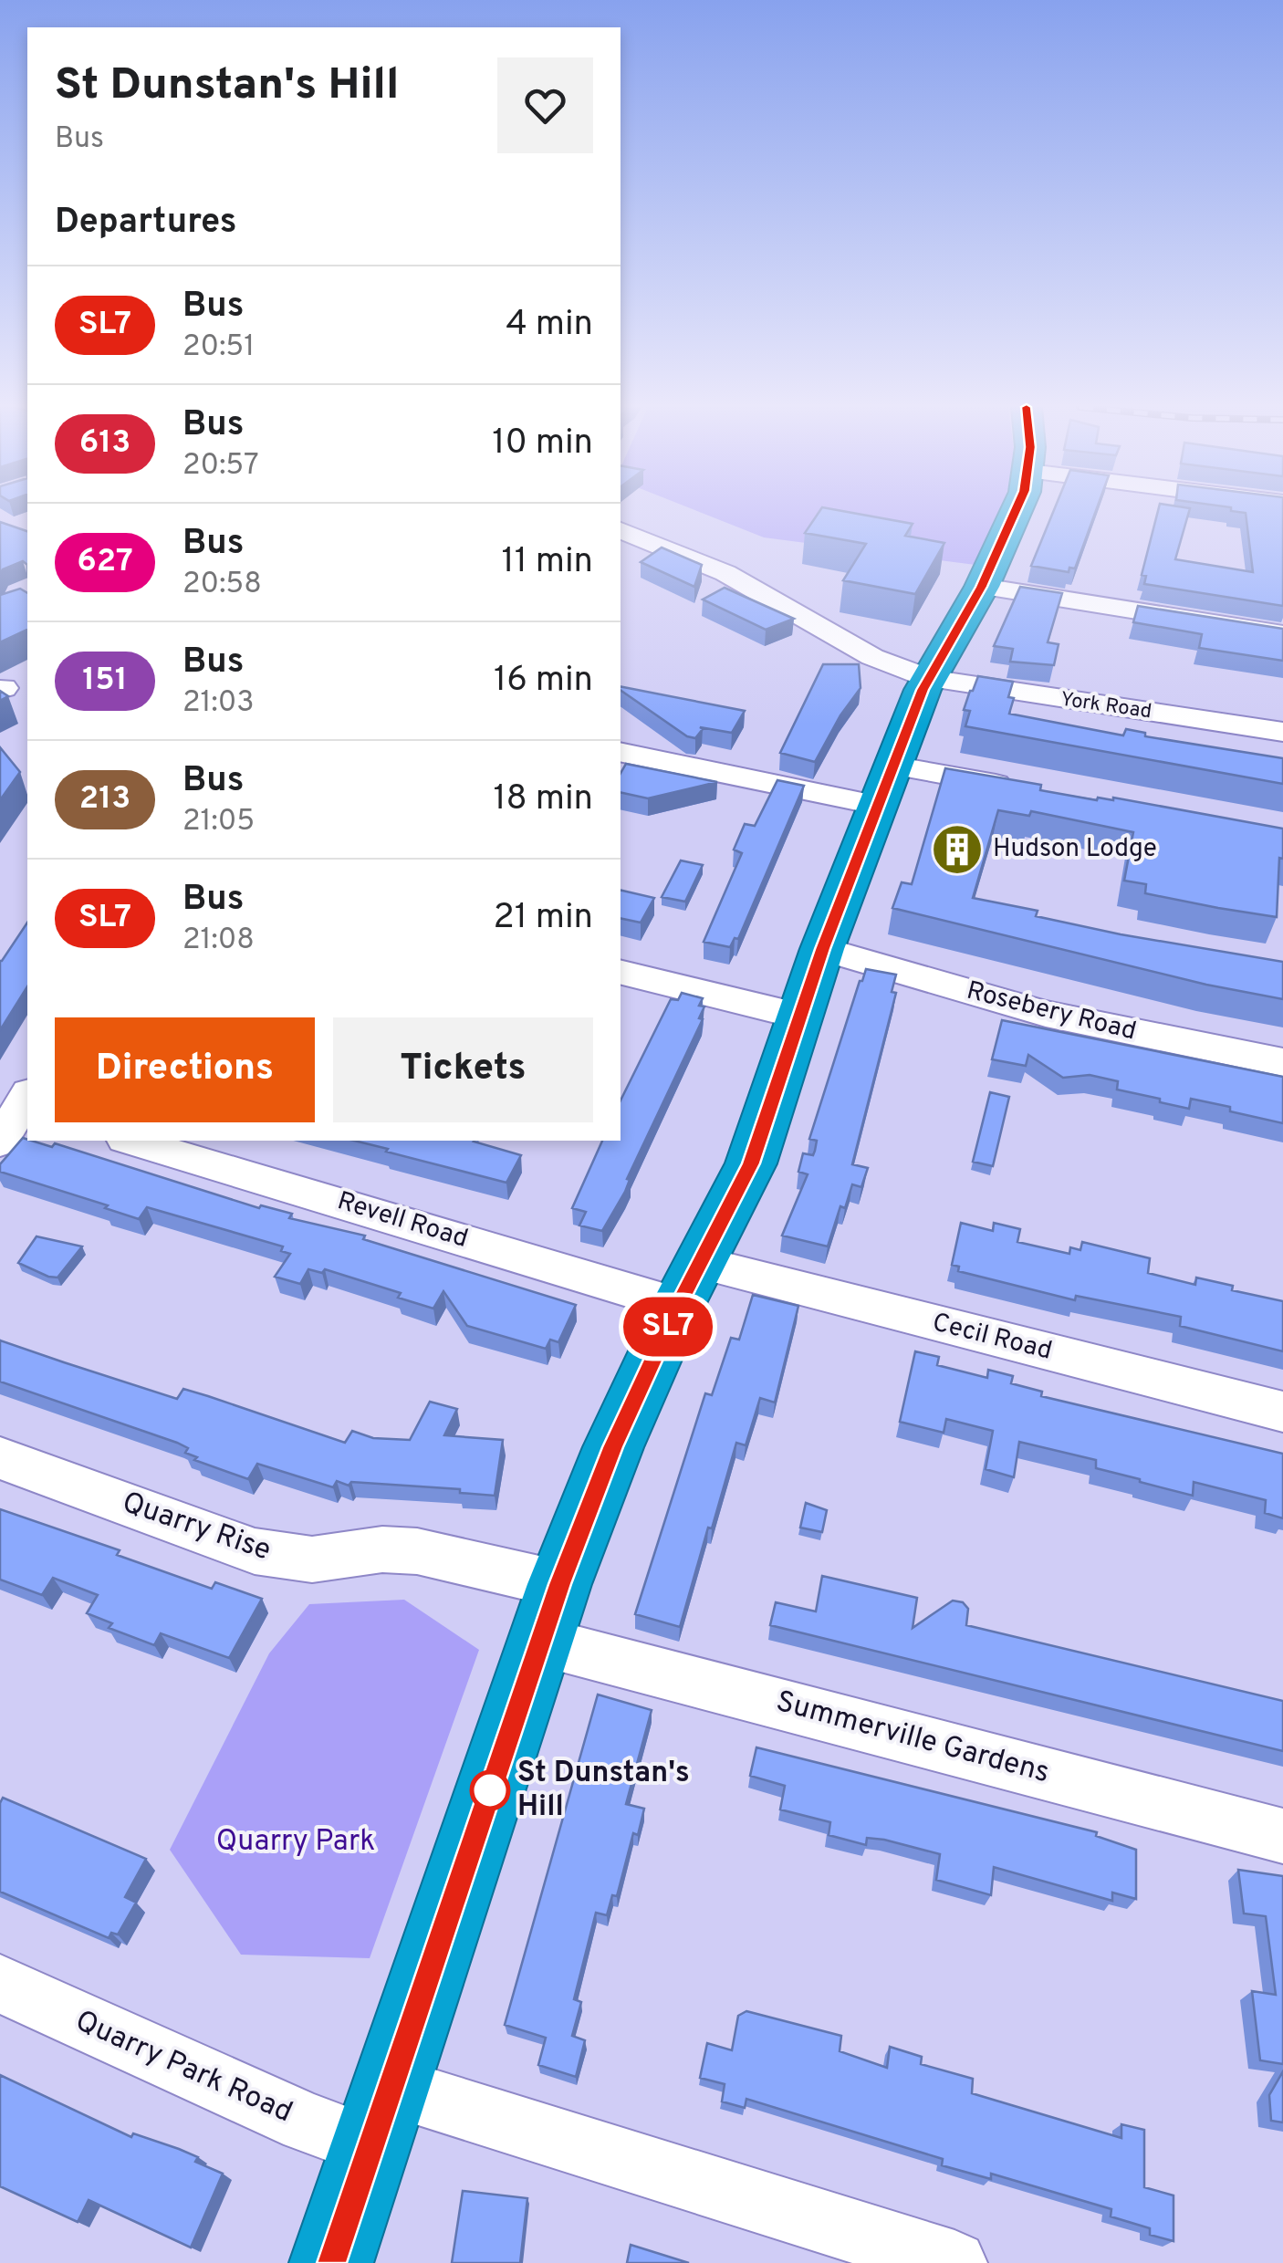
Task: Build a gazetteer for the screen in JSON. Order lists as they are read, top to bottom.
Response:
{
  "streets": {
    "street": [
      "York Road",
      "Rosebery Road",
      "Revell Road",
      "Cecil Road",
      "Quarry Rise",
      "Summerville Gardens",
      "Quarry Park Road"
    ]
  },
  "crossings": [
    ["Revell Road", "Cecil Road"]
  ],
  "parks": ["Quarry Park"],
  "places": {
    "building": ["Hudson Lodge"],
    "other": ["St Dunstan's Hill"]
  },
  "lines": ["bus line SL7"],
  "page": {
    "on_map": "SL7",
    "heading": [
      ["St Dunstan's Hill", "Bus"],
      "Departures"
    ],
    "list": [
      {
        "mark": "SL7",
        "name": "Bus",
        "note": "20:51",
        "value": "4 min"
      },
      {
        "mark": "613",
        "name": "Bus",
        "note": "20:57",
        "value": "10 min"
      },
      {
        "mark": "627",
        "name": "Bus",
        "note": "20:58",
        "value": "11 min"
      },
      {
        "mark": "151",
        "name": "Bus",
        "note": "21:03",
        "value": "16 min"
      },
      {
        "mark": "213",
        "name": "Bus",
        "note": "21:05",
        "value": "18 min"
      },
      {
        "mark": "SL7",
        "name": "Bus",
        "note": "21:08",
        "value": "21 min"
      }
    ],
    "buttons": ["Directions", "Tickets"]
  }
}
